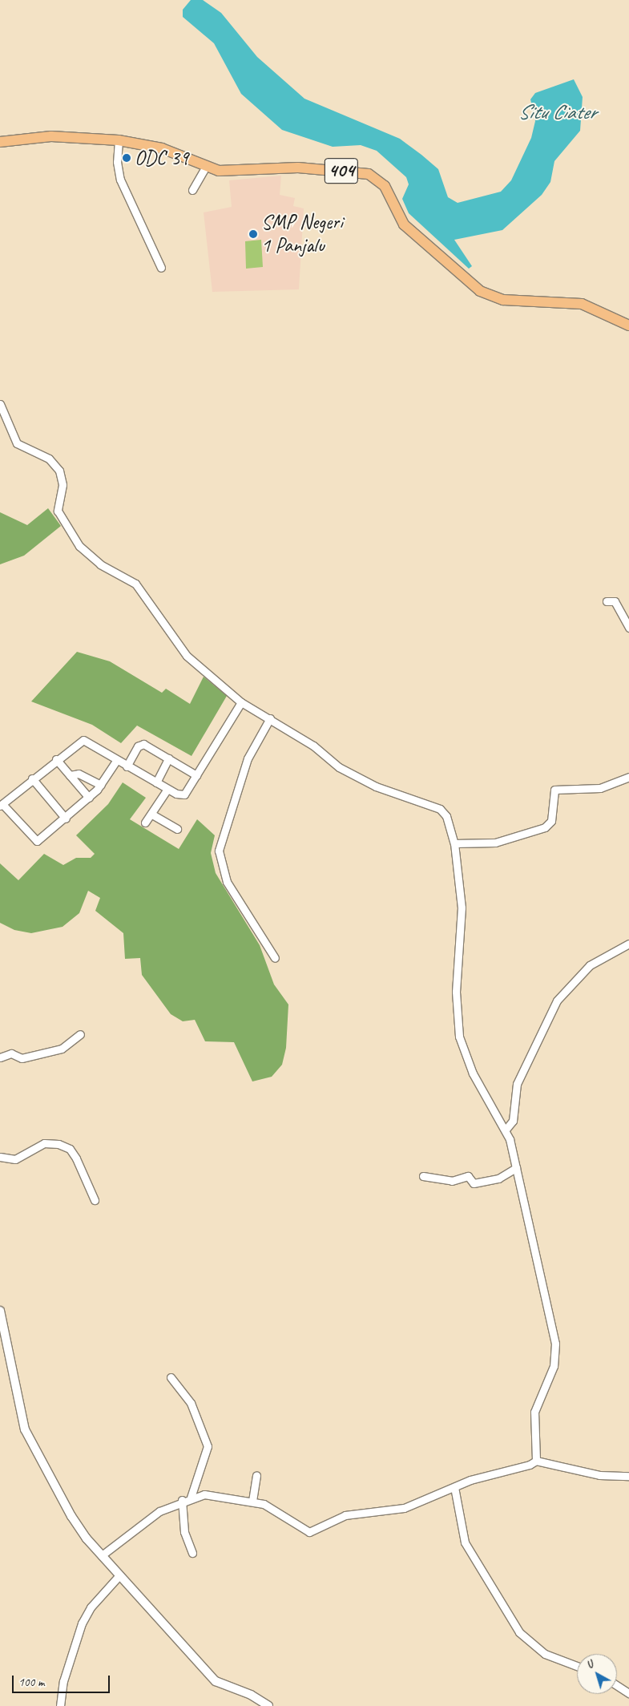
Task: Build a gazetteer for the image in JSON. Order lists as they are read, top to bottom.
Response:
{
  "streets": {
    "main road": ["404"]
  },
  "water": ["Situ Ciater"],
  "places": ["ODC 39", "SMP Negeri 1 Panjalu"],
  "scale_bar": "100 m",
  "north": "top left"
}
